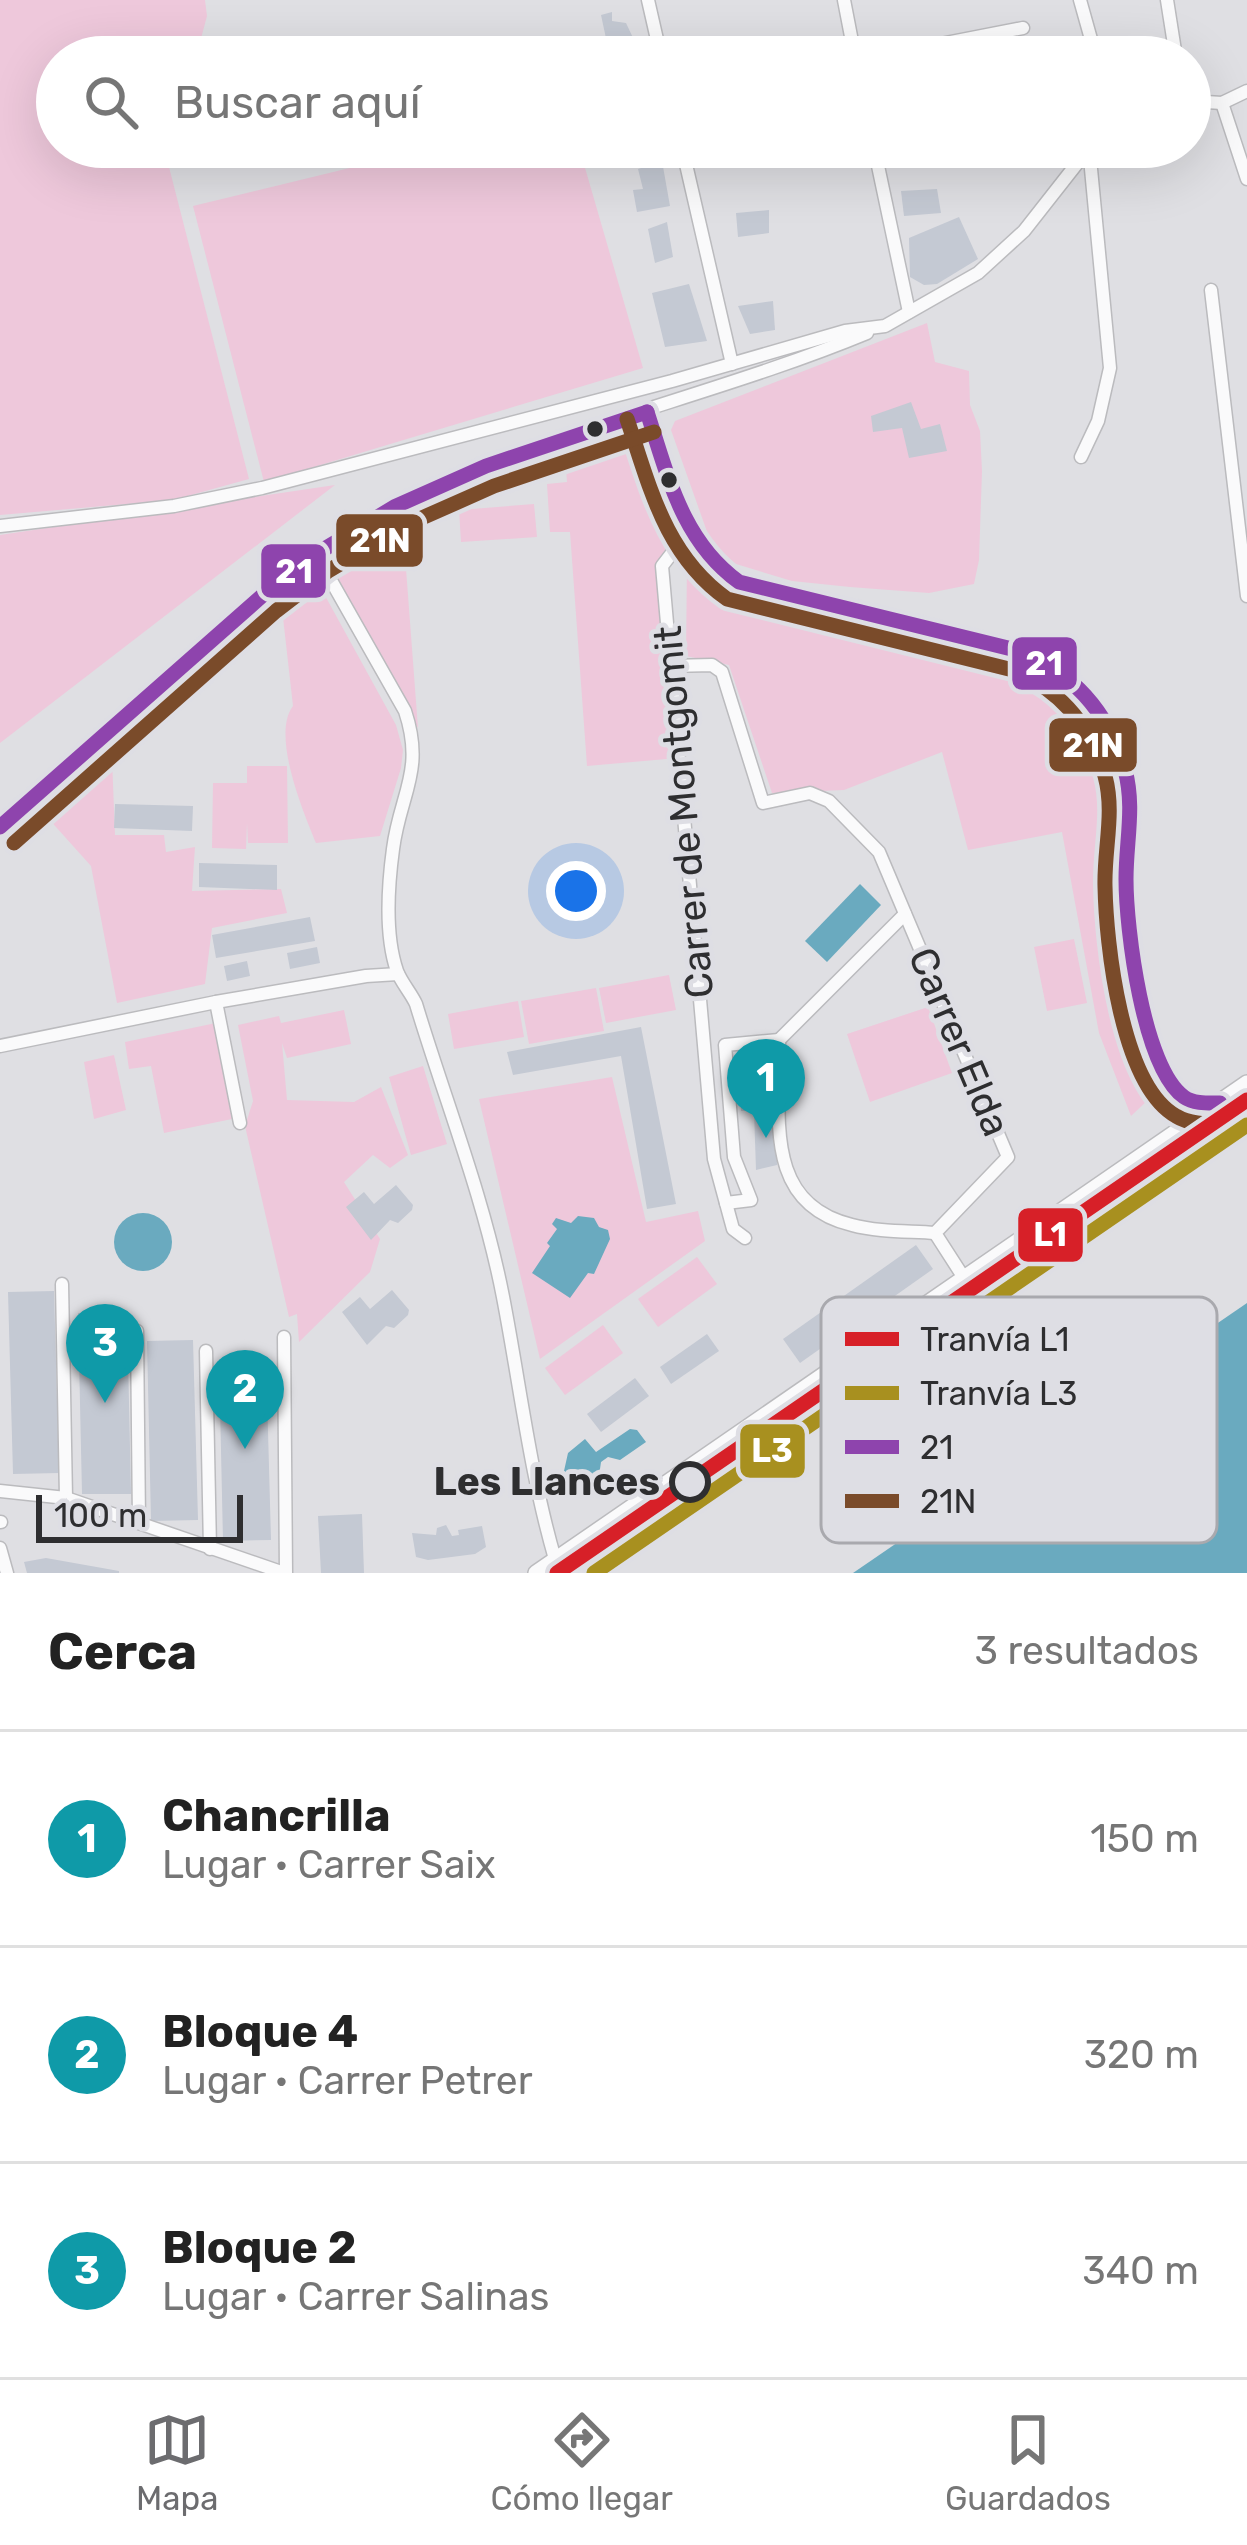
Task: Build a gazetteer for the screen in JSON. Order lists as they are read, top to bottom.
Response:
{
  "streets": {
    "street": ["Carrer de Montgomit", "Carrer Elda"]
  },
  "places": ["Les Llances"],
  "lines": [
    "transit line 21",
    "transit line 21N",
    "tram line L1",
    "tram line L3"
  ],
  "legend": [
    "Tranvía L1",
    "Tranvía L3",
    "21",
    "21N"
  ],
  "scale_bar": "100 m",
  "page": {
    "search": "Buscar aquí",
    "pins": ["1", "3", "2"],
    "scale": "100 m",
    "heading": ["Cerca", "3 resultados"],
    "list": [
      {
        "mark": "1",
        "name": "Chancrilla",
        "note": "Lugar · Carrer Saix",
        "value": "150 m"
      },
      {
        "mark": "2",
        "name": "Bloque 4",
        "note": "Lugar · Carrer Petrer",
        "value": "320 m"
      },
      {
        "mark": "3",
        "name": "Bloque 2",
        "note": "Lugar · Carrer Salinas",
        "value": "340 m"
      }
    ],
    "nav": ["Mapa", "Cómo llegar", "Guardados"]
  }
}
